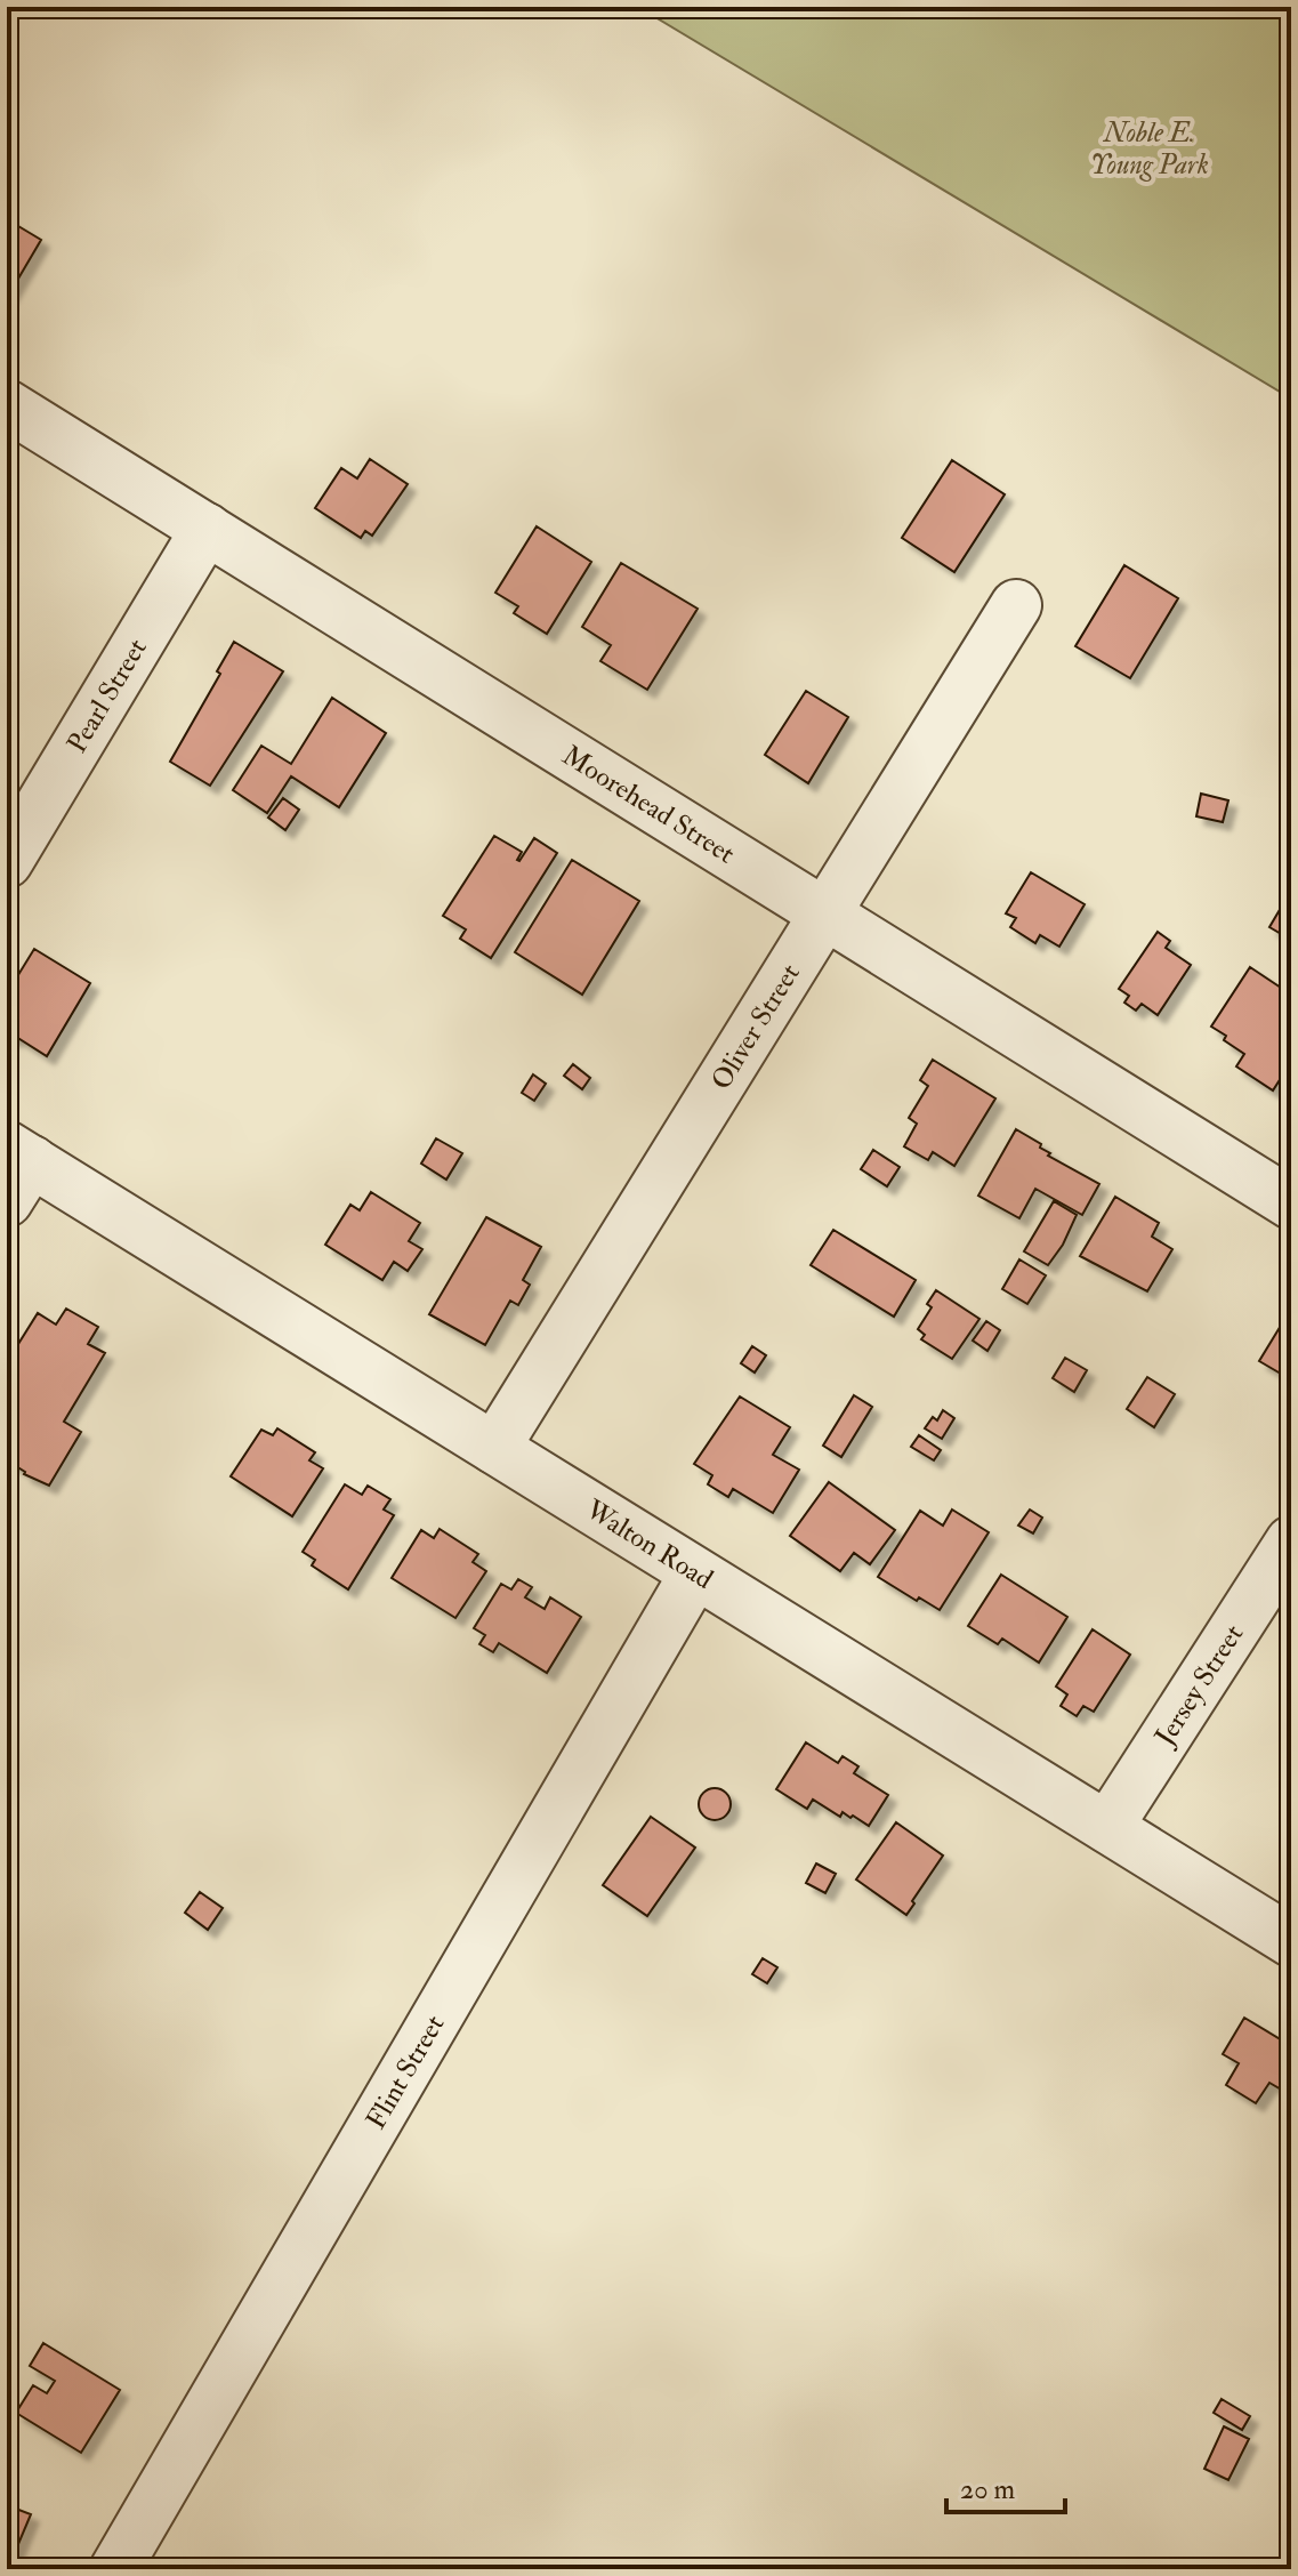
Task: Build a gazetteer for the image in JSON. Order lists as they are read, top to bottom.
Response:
{
  "streets": {
    "street": [
      "Pearl Street",
      "Moorehead Street",
      "Oliver Street",
      "Walton Road",
      "Jersey Street",
      "Flint Street"
    ]
  },
  "crossings": [
    ["Pearl Street", "Moorehead Street"],
    ["Moorehead Street", "Oliver Street"],
    ["Oliver Street", "Walton Road"],
    ["Walton Road", "Jersey Street"],
    ["Walton Road", "Flint Street"]
  ],
  "parks": ["Noble E. Young Park"],
  "scale_bar": "20 m"
}
